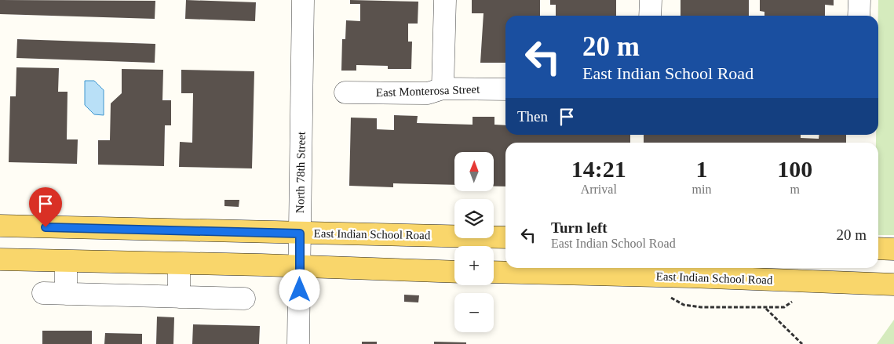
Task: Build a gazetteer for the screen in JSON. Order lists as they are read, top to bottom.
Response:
{
  "streets": {
    "main road": ["East Indian School Road"],
    "street": ["East Monterosa Street", "North 78th Street"]
  },
  "crossings": [
    ["North 78th Street", "East Indian School Road"]
  ],
  "north": "top",
  "page": {
    "turn": ["20 m", "East Indian School Road"],
    "then": "Then",
    "eta": [
      "14:21",
      "Arrival",
      "1",
      "min",
      "100",
      "m"
    ],
    "map_buttons": ["+", "−"],
    "list": [
      {
        "name": "Turn left",
        "note": "East Indian School Road",
        "value": "20 m"
      }
    ]
  }
}
